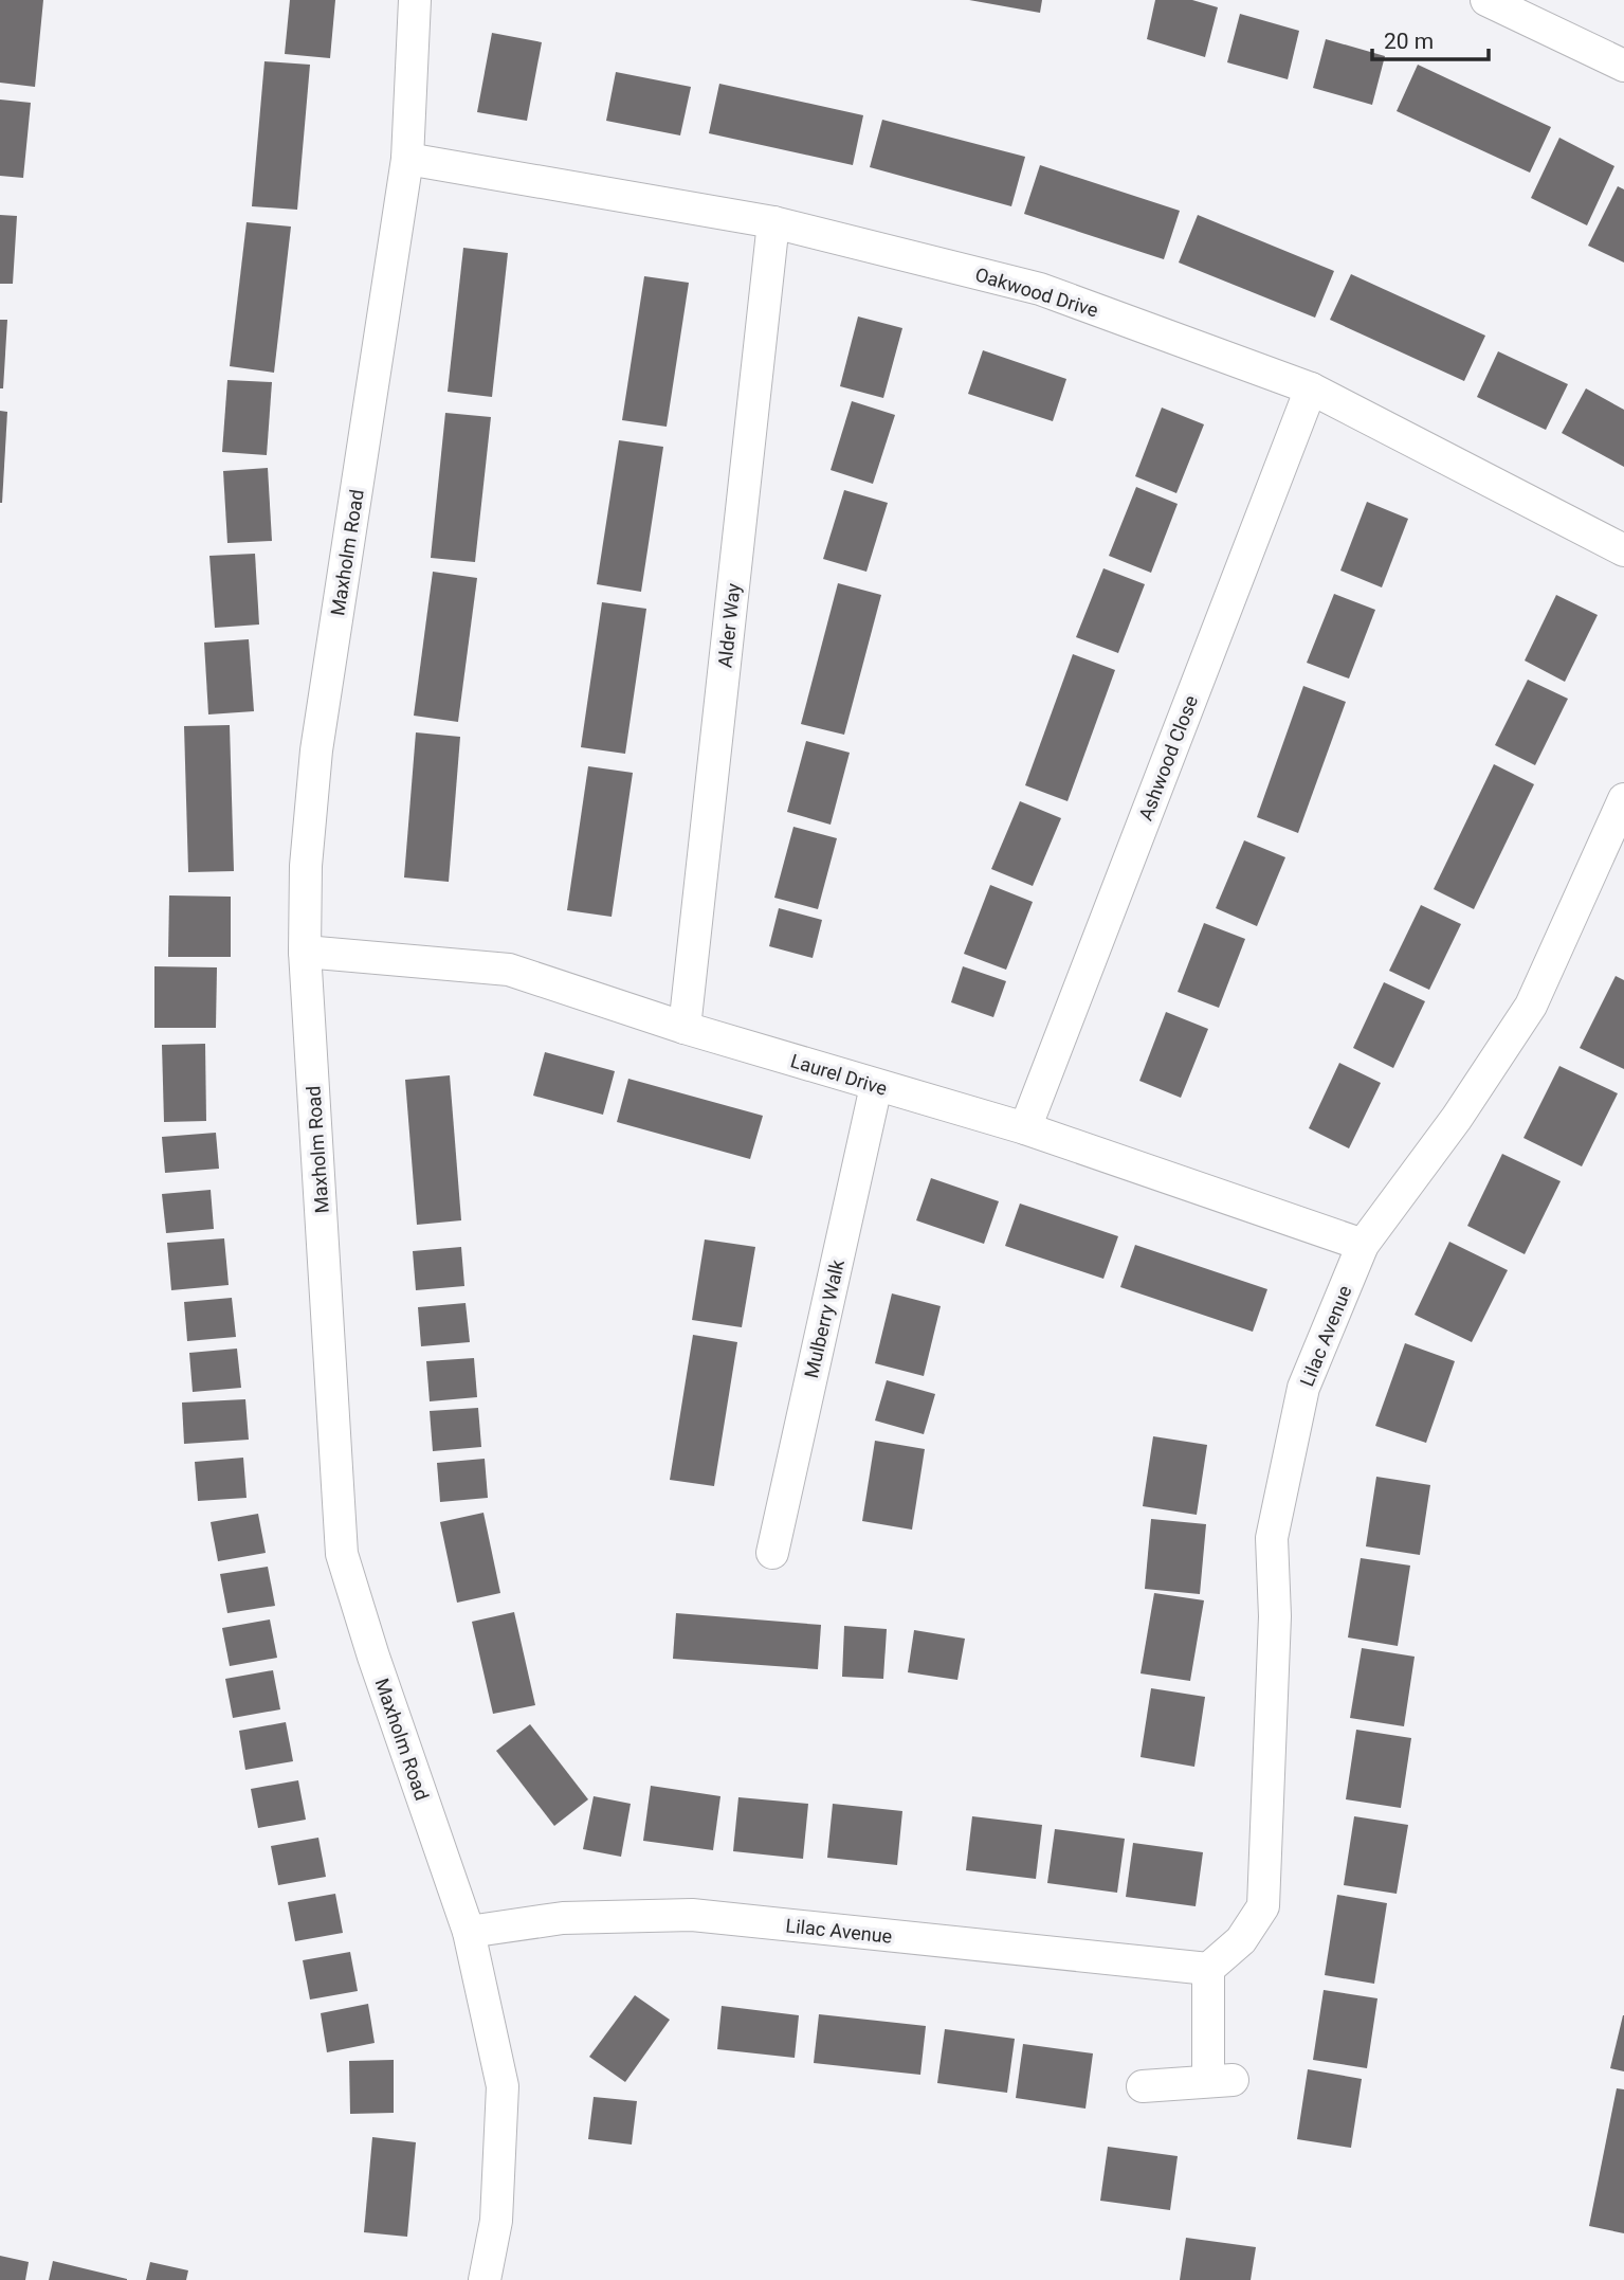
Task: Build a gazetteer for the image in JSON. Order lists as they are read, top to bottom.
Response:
{
  "streets": {
    "street": [
      "Oakwood Drive",
      "Maxholm Road",
      "Alder Way",
      "Ashwood Close",
      "Laurel Drive",
      "Mulberry Walk",
      "Lilac Avenue"
    ]
  },
  "crossings": [
    ["Oakwood Drive", "Maxholm Road"],
    ["Oakwood Drive", "Alder Way"],
    ["Oakwood Drive", "Ashwood Close"],
    ["Maxholm Road", "Laurel Drive"],
    ["Maxholm Road", "Lilac Avenue"],
    ["Alder Way", "Laurel Drive"],
    ["Ashwood Close", "Laurel Drive"],
    ["Laurel Drive", "Mulberry Walk"],
    ["Laurel Drive", "Lilac Avenue"]
  ],
  "scale_bar": "20 m"
}
